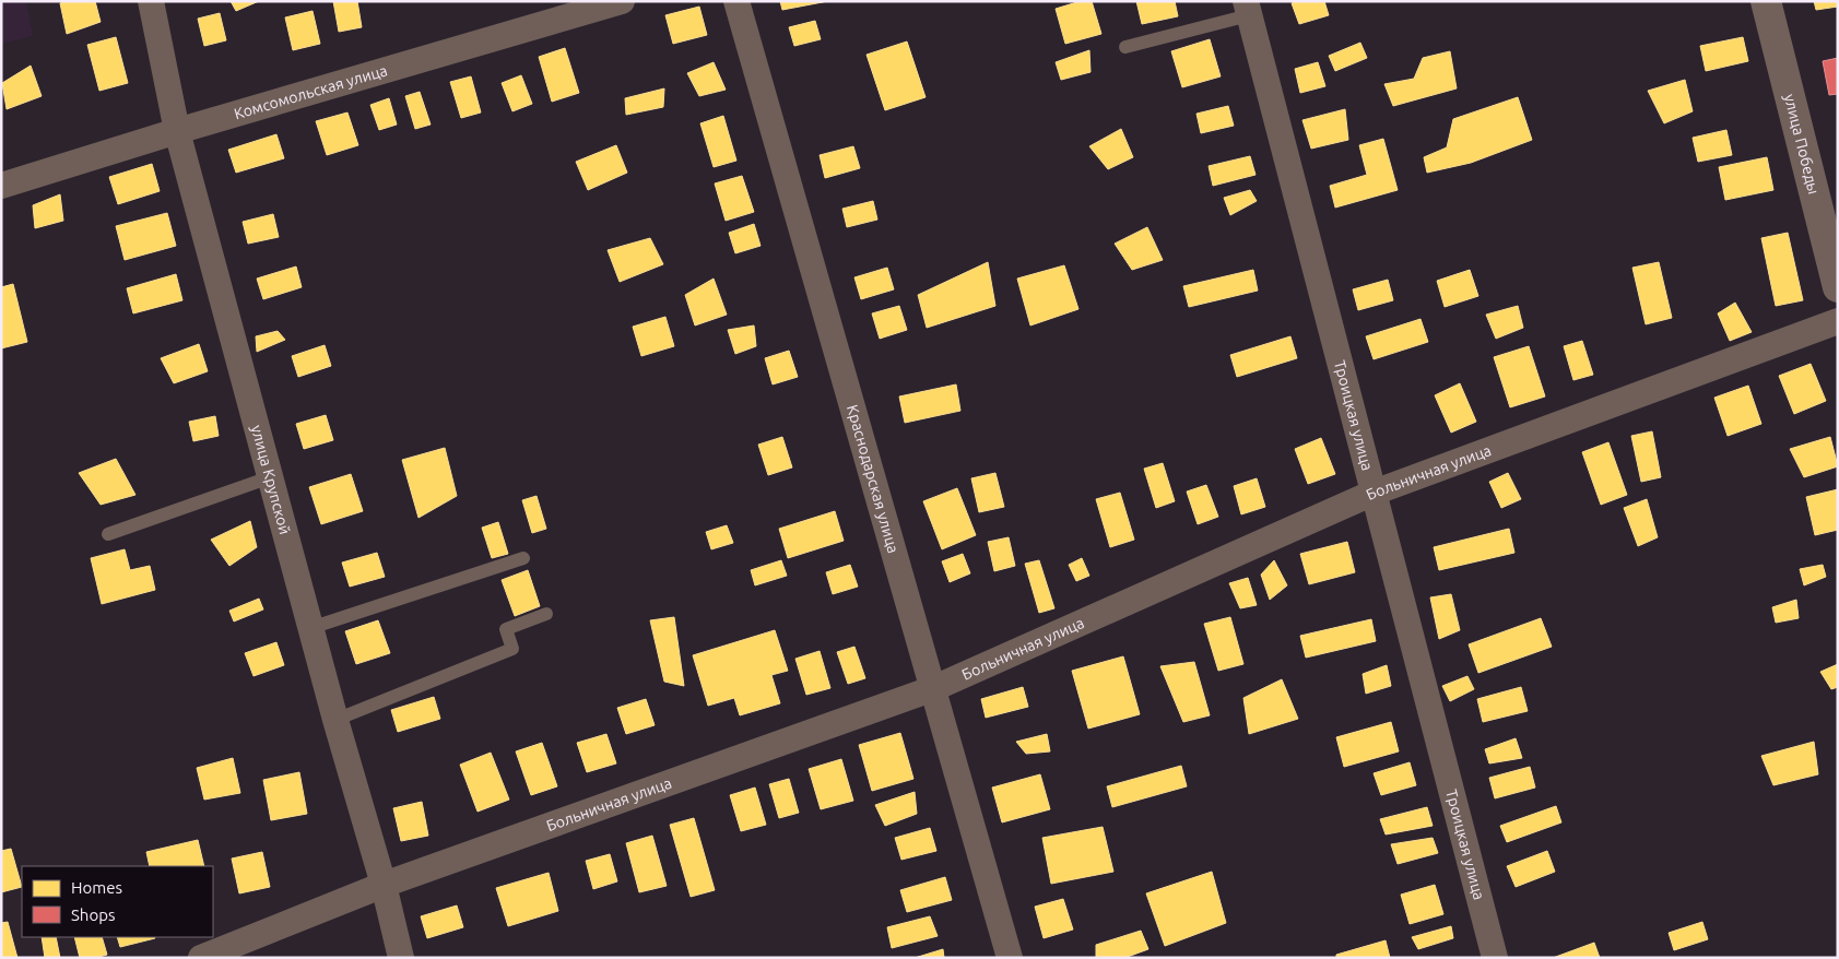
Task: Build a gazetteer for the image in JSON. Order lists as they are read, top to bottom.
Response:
{
  "streets": {
    "street": [
      "Комсомольская улица",
      "улица Победы",
      "Троицкая улица",
      "Больничная улица",
      "Краснодарская улица",
      "улица Крупской"
    ]
  },
  "crossings": [
    ["Комсомольская улица", "улица Крупской"],
    ["Троицкая улица", "Больничная улица"],
    ["Больничная улица", "Краснодарская улица"],
    ["Больничная улица", "улица Крупской"]
  ],
  "legend": ["Homes", "Shops"]
}
